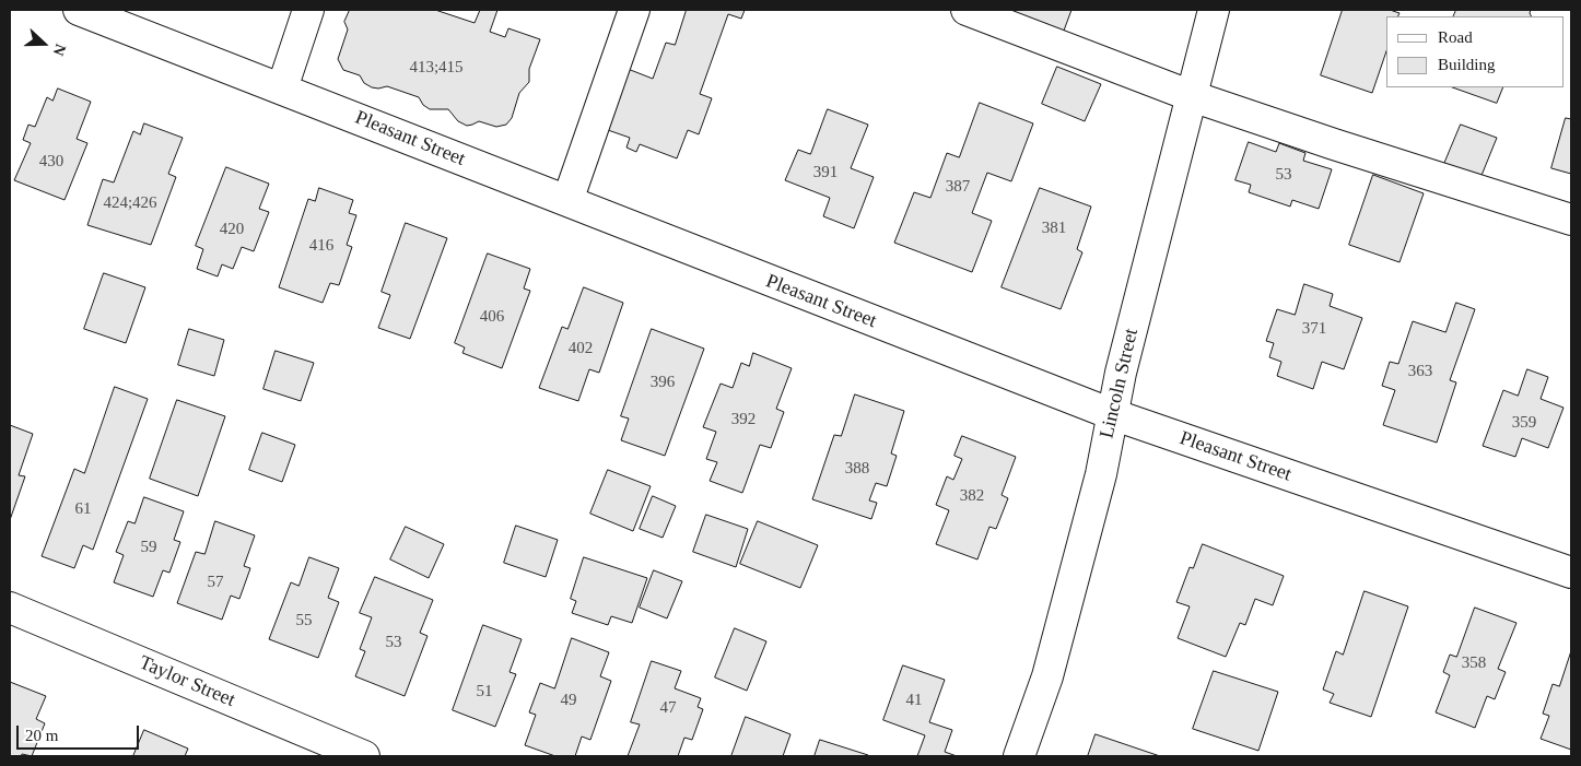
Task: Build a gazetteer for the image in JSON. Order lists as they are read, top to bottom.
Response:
{
  "streets": {
    "street": ["Pleasant Street", "Lincoln Street", "Taylor Street"]
  },
  "crossings": [
    ["Pleasant Street", "Lincoln Street"]
  ],
  "house_numbers": [
    "413;415",
    "430",
    "391",
    "53",
    "387",
    "424;426",
    "381",
    "420",
    "416",
    "406",
    "371",
    "402",
    "363",
    "396",
    "392",
    "359",
    "388",
    "382",
    "61",
    "59",
    "57",
    "55",
    "53",
    "358",
    "51",
    "49",
    "41",
    "47"
  ],
  "legend": ["Road", "Building"],
  "scale_bar": "20 m",
  "north": "right"
}
